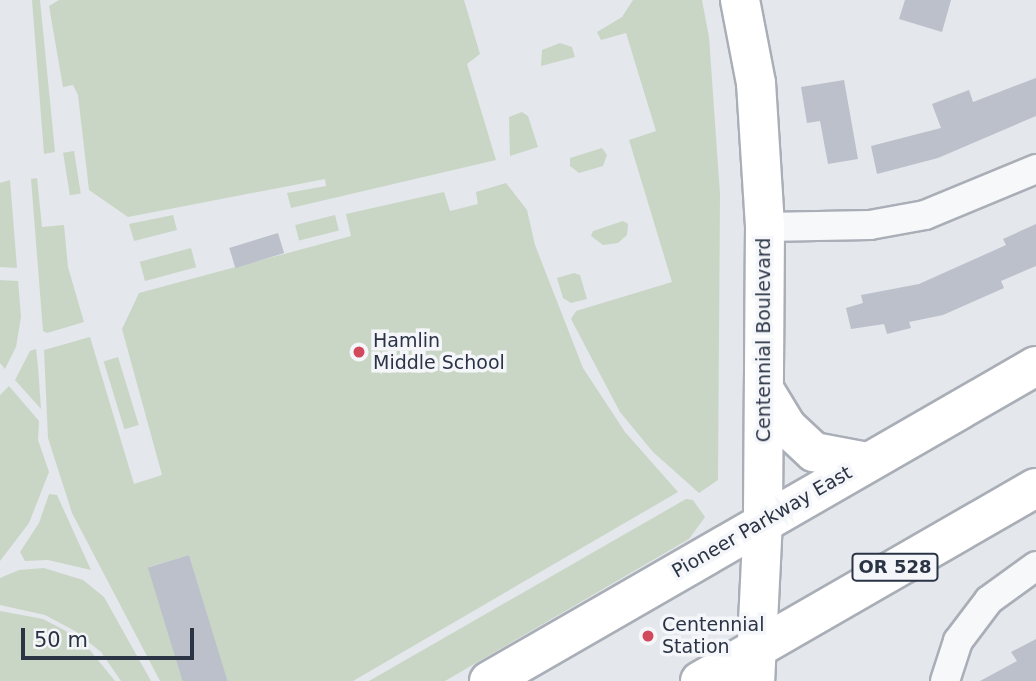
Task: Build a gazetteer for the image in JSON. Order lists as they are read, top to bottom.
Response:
{
  "streets": {
    "main road": ["Centennial Boulevard", "Pioneer Parkway East", "OR 528"]
  },
  "crossings": [
    ["Centennial Boulevard", "Pioneer Parkway East"],
    ["Centennial Boulevard", "OR 528"]
  ],
  "places": ["Hamlin Middle School", "Centennial Station"],
  "scale_bar": "50 m"
}
